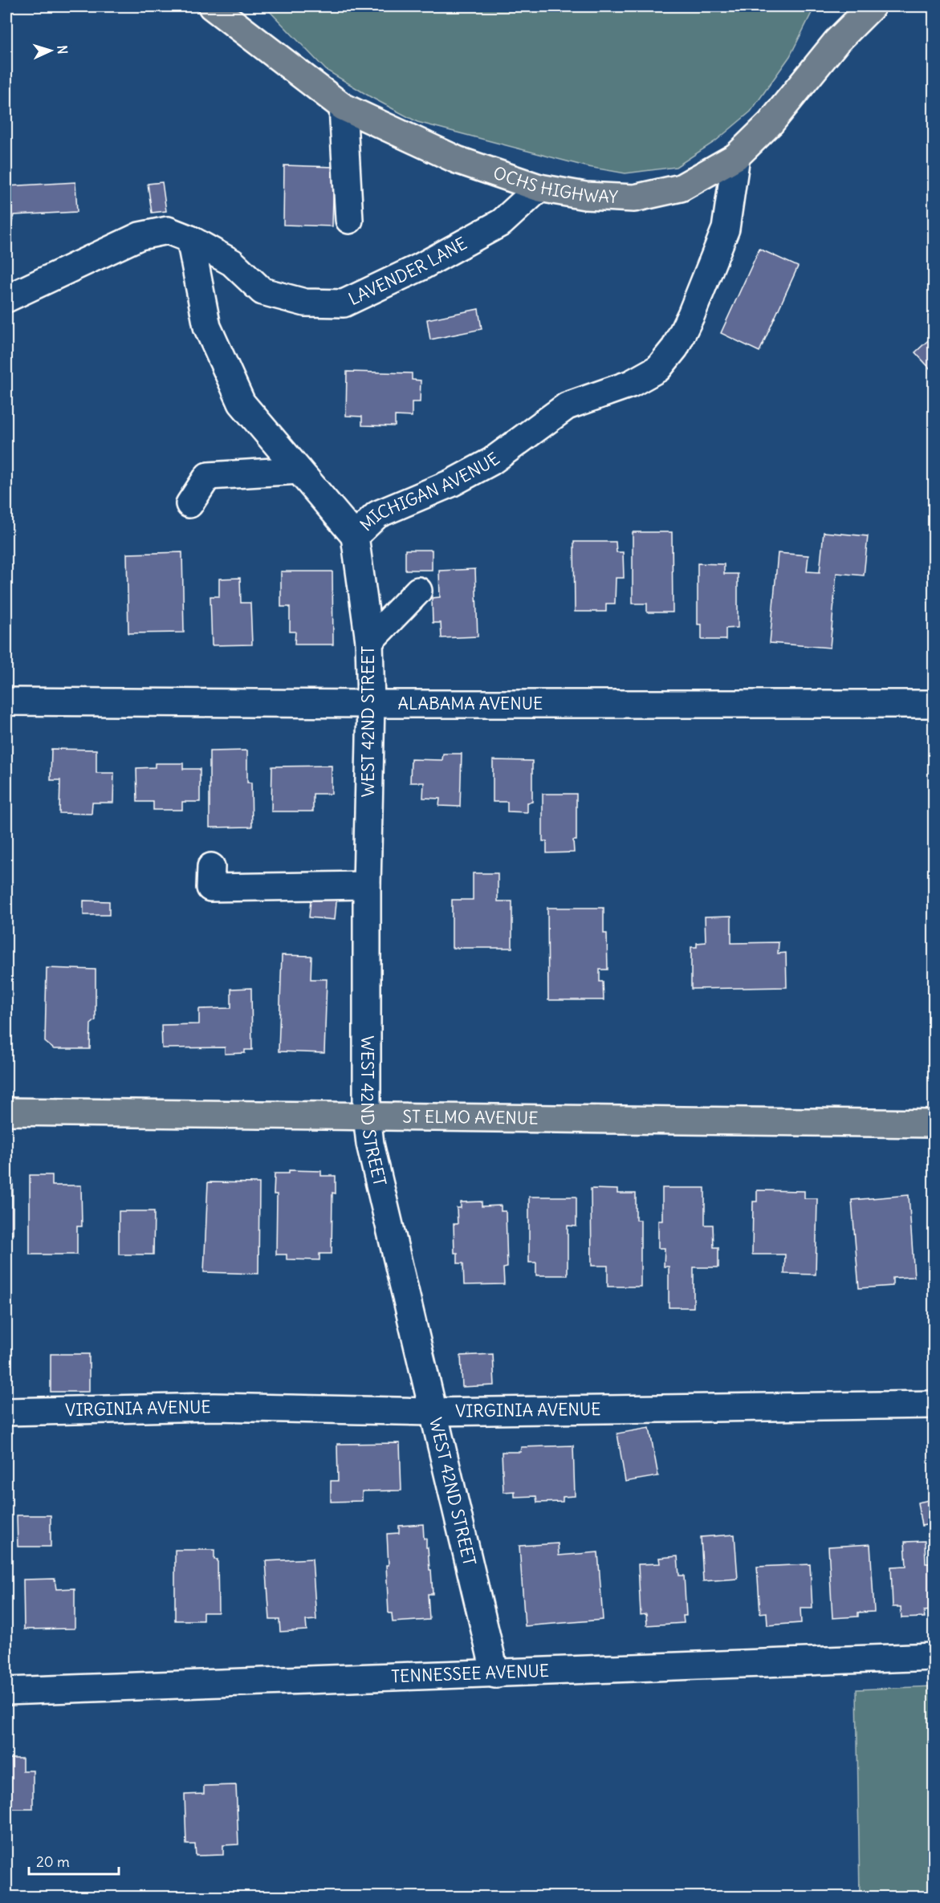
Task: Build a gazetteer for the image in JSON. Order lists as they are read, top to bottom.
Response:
{
  "streets": {
    "main road": ["OCHS HIGHWAY", "ST ELMO AVENUE"],
    "street": [
      "LAVENDER LANE",
      "MICHIGAN AVENUE",
      "ALABAMA AVENUE",
      "WEST 42ND STREET",
      "VIRGINIA AVENUE",
      "TENNESSEE AVENUE"
    ]
  },
  "crossings": [
    ["OCHS HIGHWAY", "LAVENDER LANE"],
    ["OCHS HIGHWAY", "MICHIGAN AVENUE"],
    ["LAVENDER LANE", "MICHIGAN AVENUE"],
    ["MICHIGAN AVENUE", "WEST 42ND STREET"],
    ["ALABAMA AVENUE", "WEST 42ND STREET"],
    ["WEST 42ND STREET", "ST ELMO AVENUE"],
    ["WEST 42ND STREET", "VIRGINIA AVENUE"],
    ["WEST 42ND STREET", "TENNESSEE AVENUE"]
  ],
  "scale_bar": "20 m",
  "north": "right"
}
